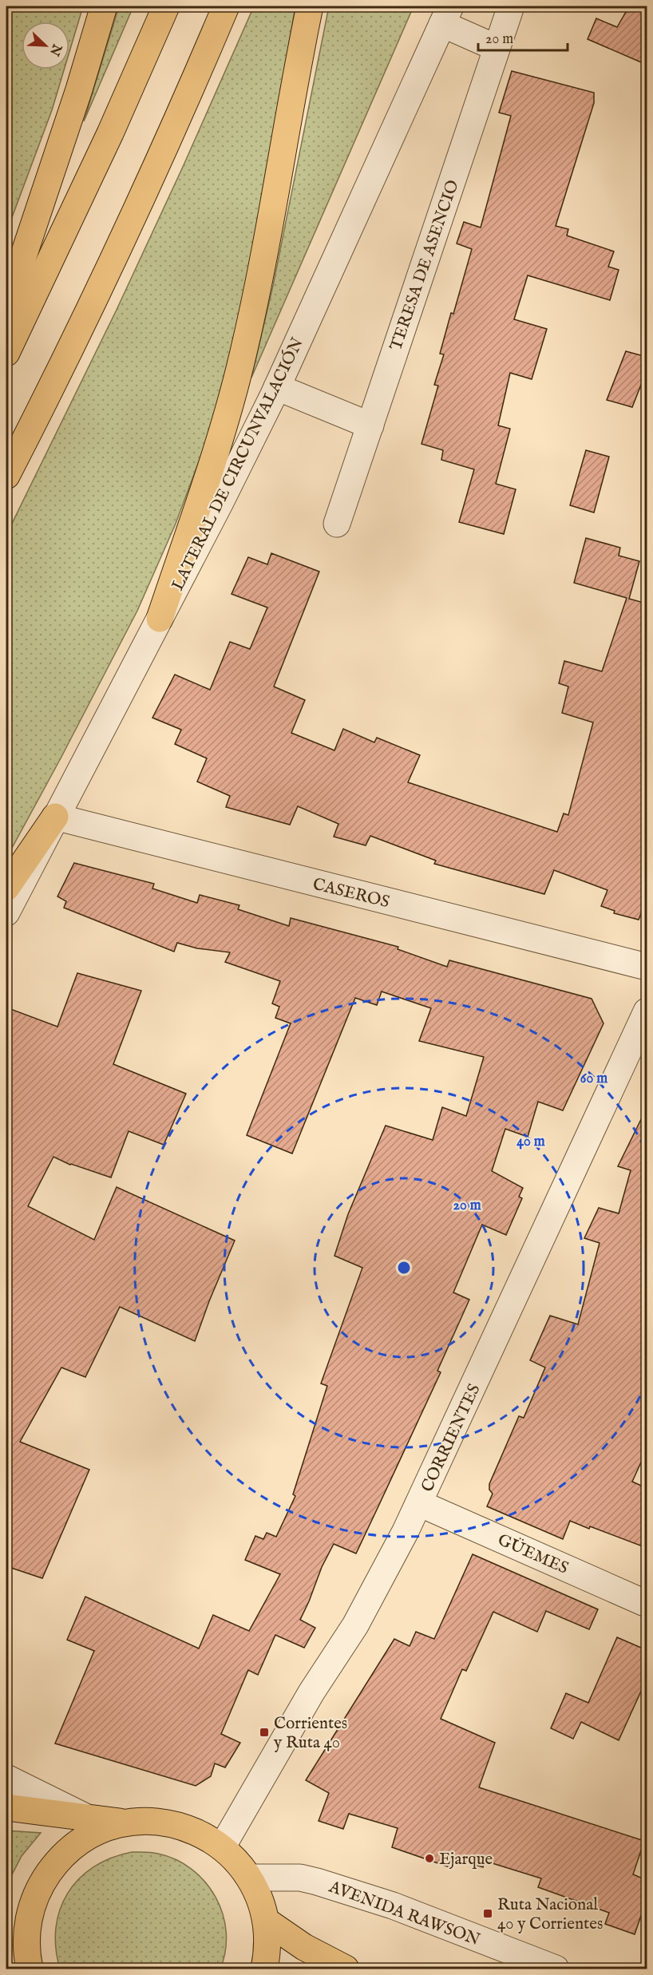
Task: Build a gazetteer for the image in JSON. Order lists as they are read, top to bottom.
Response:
{
  "streets": {
    "street": [
      "TERESA DE ASENCIO",
      "LATERAL DE CIRCUNVALACIÓN",
      "CASEROS",
      "CORRIENTES",
      "GÜEMES",
      "AVENIDA RAWSON"
    ]
  },
  "crossings": [
    ["LATERAL DE CIRCUNVALACIÓN", "CASEROS"],
    ["CORRIENTES", "GÜEMES"]
  ],
  "places": {
    "transit": ["Corrientes y Ruta 40", "Ruta Nacional 40 y Corrientes"],
    "other": ["Ejarque"]
  },
  "scale_bar": "20 m",
  "north": "bottom right",
  "rings": ["60 m", "40 m", "20 m"]
}
